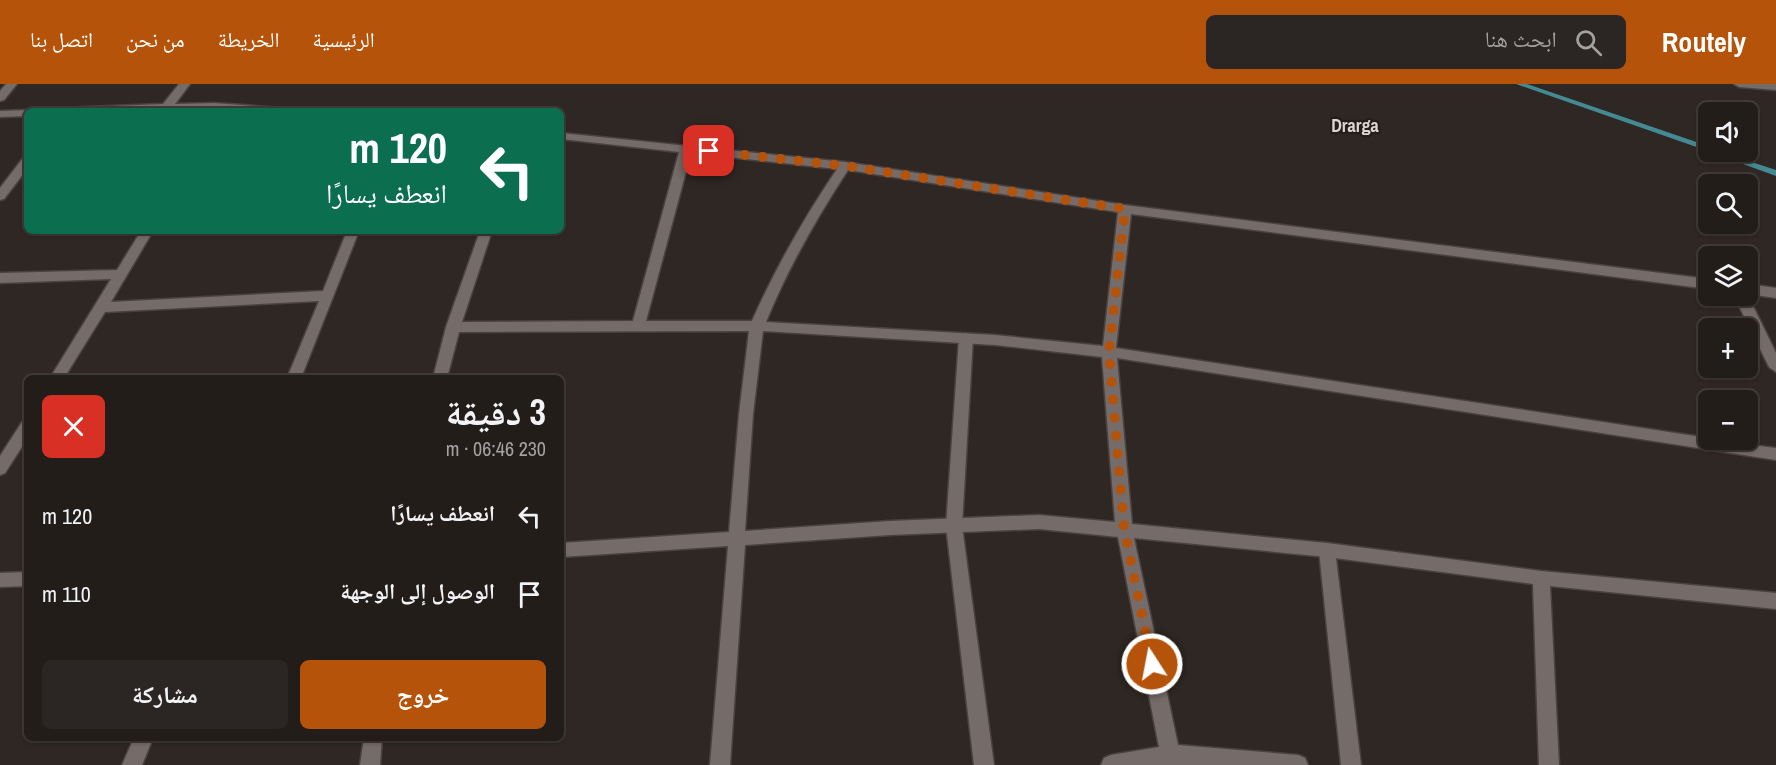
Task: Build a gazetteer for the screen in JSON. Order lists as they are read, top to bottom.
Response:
{
  "districts": ["Drarga"],
  "page": {
    "header": "Routely",
    "search": "ابحث هنا",
    "nav": [
      "الرئيسية",
      "الخريطة",
      "من نحن",
      "اتصل بنا"
    ],
    "map_buttons": ["+", "−"],
    "turn": ["120 m", "انعطف يسارًا"],
    "heading": ["3 دقيقة", "230 m · 06:46"],
    "list": [
      {
        "name": "انعطف يسارًا",
        "value": "120 m"
      },
      {
        "name": "الوصول إلى الوجهة",
        "value": "110 m"
      }
    ],
    "buttons": ["خروج", "مشاركة"]
  }
}
